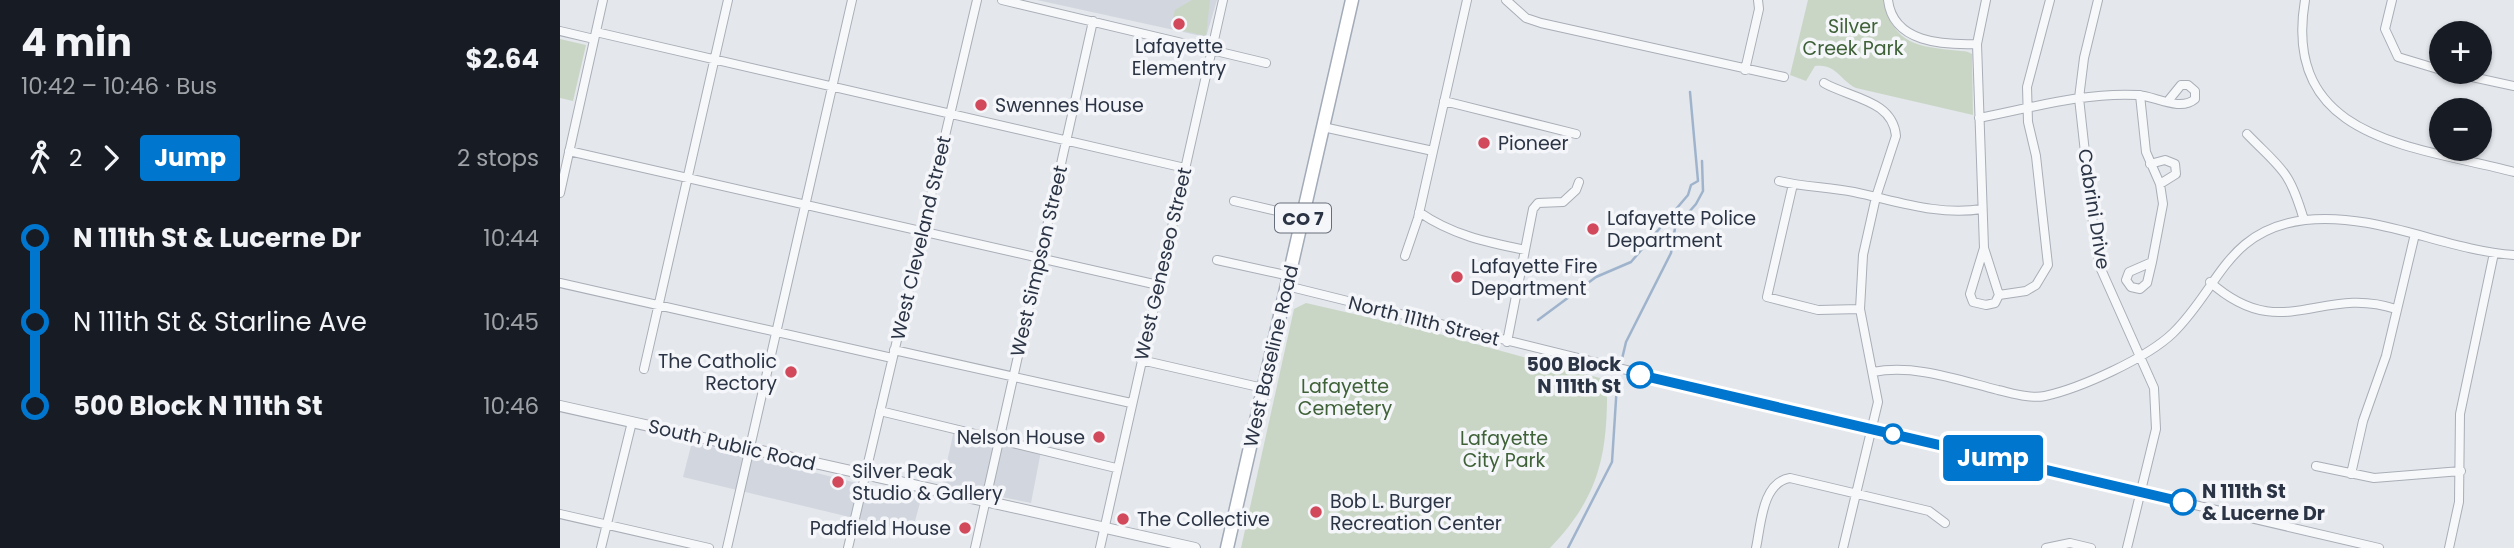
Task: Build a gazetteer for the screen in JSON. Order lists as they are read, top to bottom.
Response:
{
  "streets": {
    "main road": ["CO 7", "West Baseline Road"],
    "street": [
      "Cabrini Drive",
      "West Cleveland Street",
      "West Simpson Street",
      "West Geneseo Street",
      "North 111th Street",
      "South Public Road"
    ]
  },
  "crossings": [
    ["Cabrini Drive", "North 111th Street"],
    ["West Cleveland Street", "South Public Road"],
    ["West Simpson Street", "South Public Road"],
    ["West Geneseo Street", "South Public Road"],
    ["North 111th Street", "West Baseline Road"]
  ],
  "parks": ["Silver Creek Park", "Lafayette Cemetery", "Lafayette City Park"],
  "places": [
    "Lafayette Elementry",
    "Swennes House",
    "Pioneer",
    "Lafayette Police Department",
    "Lafayette Fire Department",
    "The Catholic Rectory",
    "500 Block N 111th St",
    "Nelson House",
    "Silver Peak Studio & Gallery",
    "N 111th St & Lucerne Dr",
    "Bob L. Burger Recreation Center",
    "The Collective",
    "Padfield House"
  ],
  "lines": ["bus line Jump"],
  "page": {
    "heading": ["4 min", "10:42 – 10:46 · Bus", "$2.64"],
    "on_map": "Jump",
    "map_buttons": ["+", "−"],
    "legs": ["2", "Jump", "2 stops"],
    "list": [
      {
        "name": "N 111th St & Lucerne Dr",
        "value": "10:44"
      },
      {
        "name": "N 111th St & Starline Ave",
        "value": "10:45"
      },
      {
        "name": "500 Block N 111th St",
        "value": "10:46"
      }
    ]
  }
}
